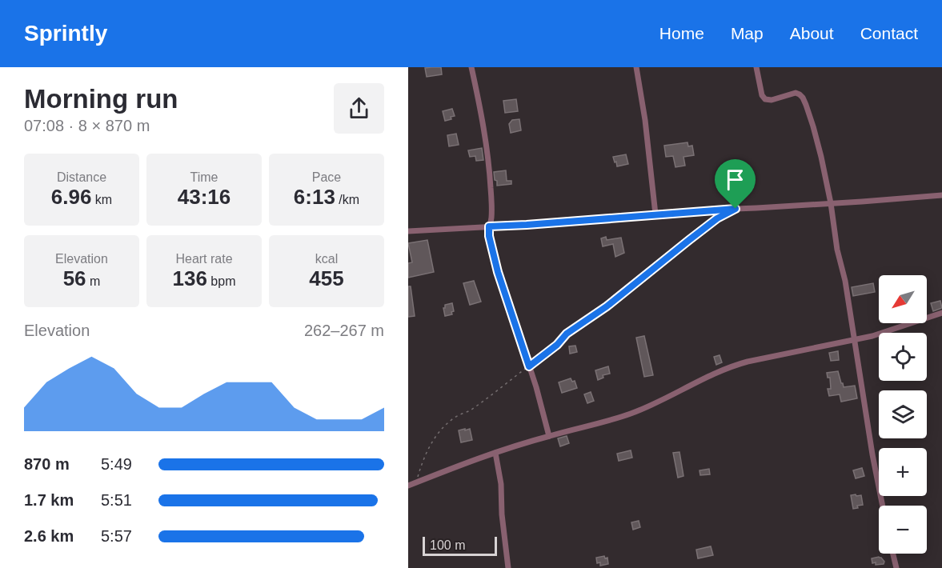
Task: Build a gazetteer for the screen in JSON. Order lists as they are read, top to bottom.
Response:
{
  "scale_bar": "100 m",
  "north": "bottom left",
  "page": {
    "header": "Sprintly",
    "nav": [
      "Home",
      "Map",
      "About",
      "Contact"
    ],
    "heading": ["Morning run", "07:08 · 8 × 870 m"],
    "stats": [
      ["Distance", "6.96 km"],
      ["Time", "43:16"],
      ["Pace", "6:13 /km"],
      ["Elevation", "56 m"],
      ["Heart rate", "136 bpm"],
      ["kcal", "455"]
    ],
    "map_buttons": ["+", "−"],
    "chart": ["Elevation", "262–267 m"],
    "list": [
      {
        "name": "870 m",
        "note": "5:49"
      },
      {
        "name": "1.7 km",
        "note": "5:51"
      },
      {
        "name": "2.6 km",
        "note": "5:57"
      }
    ],
    "scale": "100 m"
  }
}
